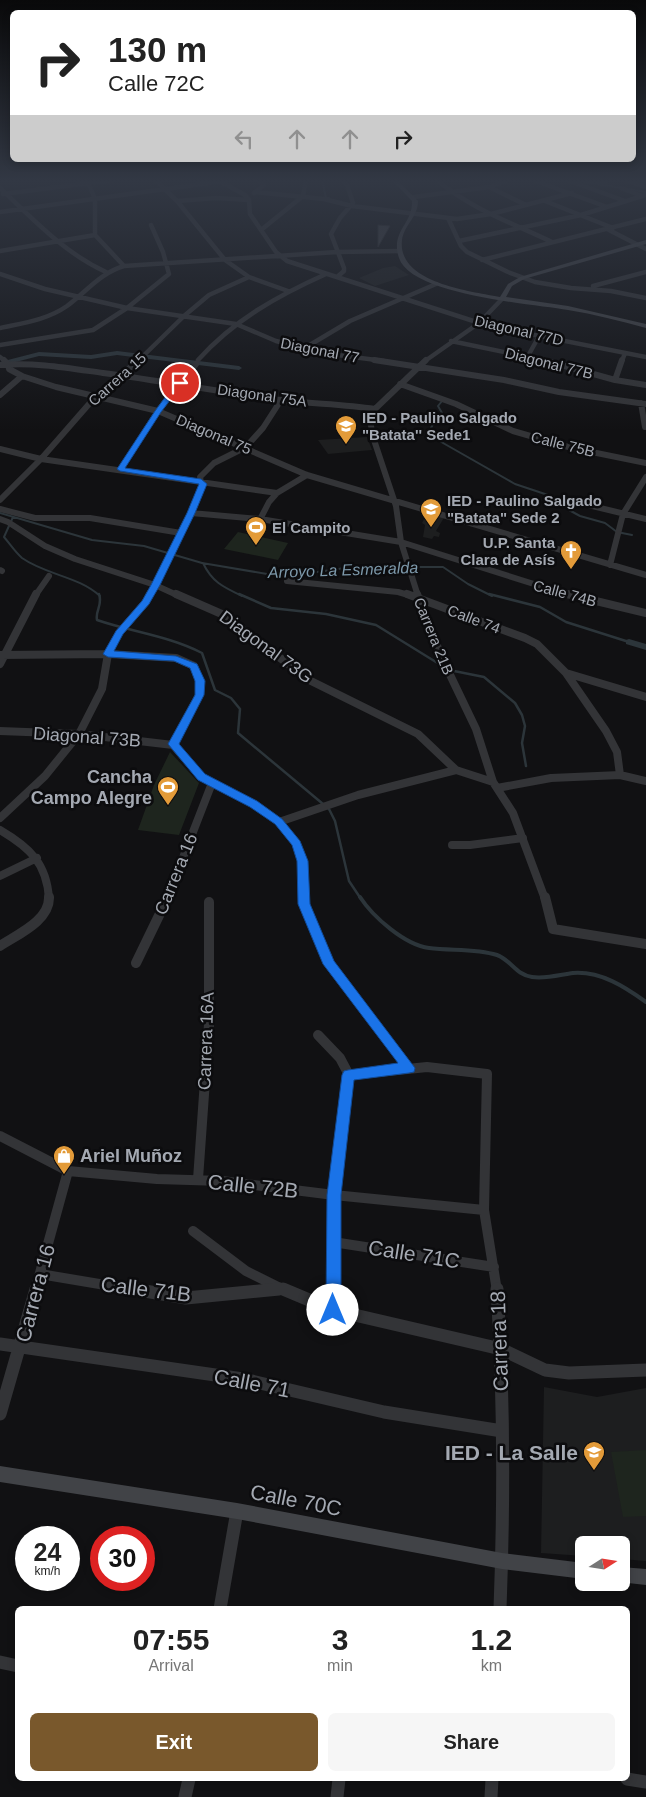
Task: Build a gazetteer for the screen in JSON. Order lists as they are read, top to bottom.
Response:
{
  "streets": {
    "street": [
      "Diagonal 77D",
      "Diagonal 77",
      "Diagonal 77B",
      "Carrera 15",
      "Diagonal 75A",
      "Diagonal 75",
      "Calle 75B",
      "Calle 74B",
      "Calle 74",
      "Carrera 21B",
      "Diagonal 73G",
      "Diagonal 73B",
      "Carrera 16",
      "Carrera 16A",
      "Calle 72B",
      "Calle 71C",
      "Calle 71B",
      "Carrera 18",
      "Calle 71",
      "Calle 70C"
    ]
  },
  "crossings": [
    ["Diagonal 77", "Carrera 15"],
    ["Carrera 15", "Diagonal 75A"],
    ["Carrera 15", "Diagonal 75"],
    ["Diagonal 75A", "Diagonal 75"],
    ["Diagonal 75A", "Carrera 21B"],
    ["Diagonal 75", "Carrera 21B"],
    ["Calle 74B", "Carrera 21B"],
    ["Calle 74", "Carrera 21B"],
    ["Carrera 21B", "Diagonal 73G"],
    ["Carrera 16", "Calle 72B"],
    ["Carrera 16", "Calle 71B"],
    ["Carrera 16", "Calle 71"],
    ["Carrera 16A", "Calle 72B"],
    ["Calle 72B", "Carrera 18"],
    ["Calle 71C", "Carrera 18"],
    ["Carrera 18", "Calle 71"],
    ["Carrera 18", "Calle 70C"]
  ],
  "water": ["Arroyo La Esmeralda"],
  "places": {
    "school or university": ["IED - Paulino Salgado \"Batata'' Sede1", "IED - Paulino Salgado \"Batata\" Sede 2", "IED - La Salle"],
    "sports": ["El Campito", "Cancha Campo Alegre"],
    "church": ["U.P. Santa Clara de Asís"],
    "shop": ["Ariel Muñoz"]
  },
  "north": "right",
  "page": {
    "turn": ["130 m", "Calle 72C"],
    "speed": "24 km/h",
    "limit": "30",
    "eta": [
      "07:55",
      "Arrival",
      "3",
      "min",
      "1.2",
      "km"
    ],
    "buttons": ["Exit", "Share"]
  }
}
